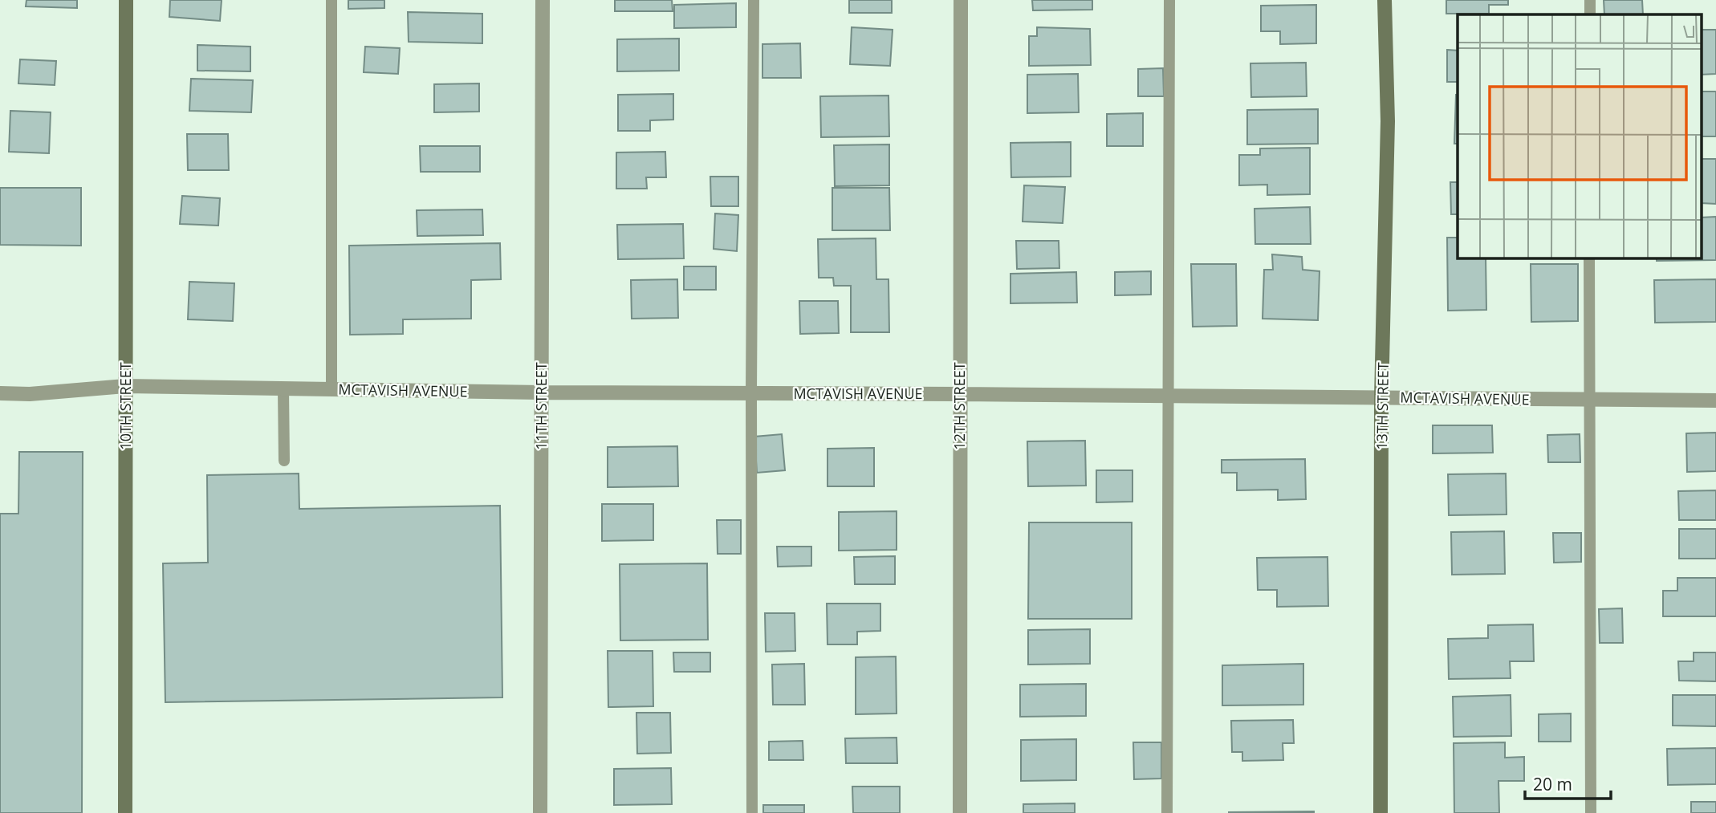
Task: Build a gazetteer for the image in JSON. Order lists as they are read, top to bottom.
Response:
{
  "streets": {
    "street": [
      "MCTAVISH AVENUE",
      "10TH STREET",
      "11TH STREET",
      "12TH STREET",
      "13TH STREET"
    ]
  },
  "crossings": [
    ["MCTAVISH AVENUE", "10TH STREET"],
    ["MCTAVISH AVENUE", "11TH STREET"],
    ["MCTAVISH AVENUE", "12TH STREET"],
    ["MCTAVISH AVENUE", "13TH STREET"]
  ],
  "scale_bar": "20 m"
}
